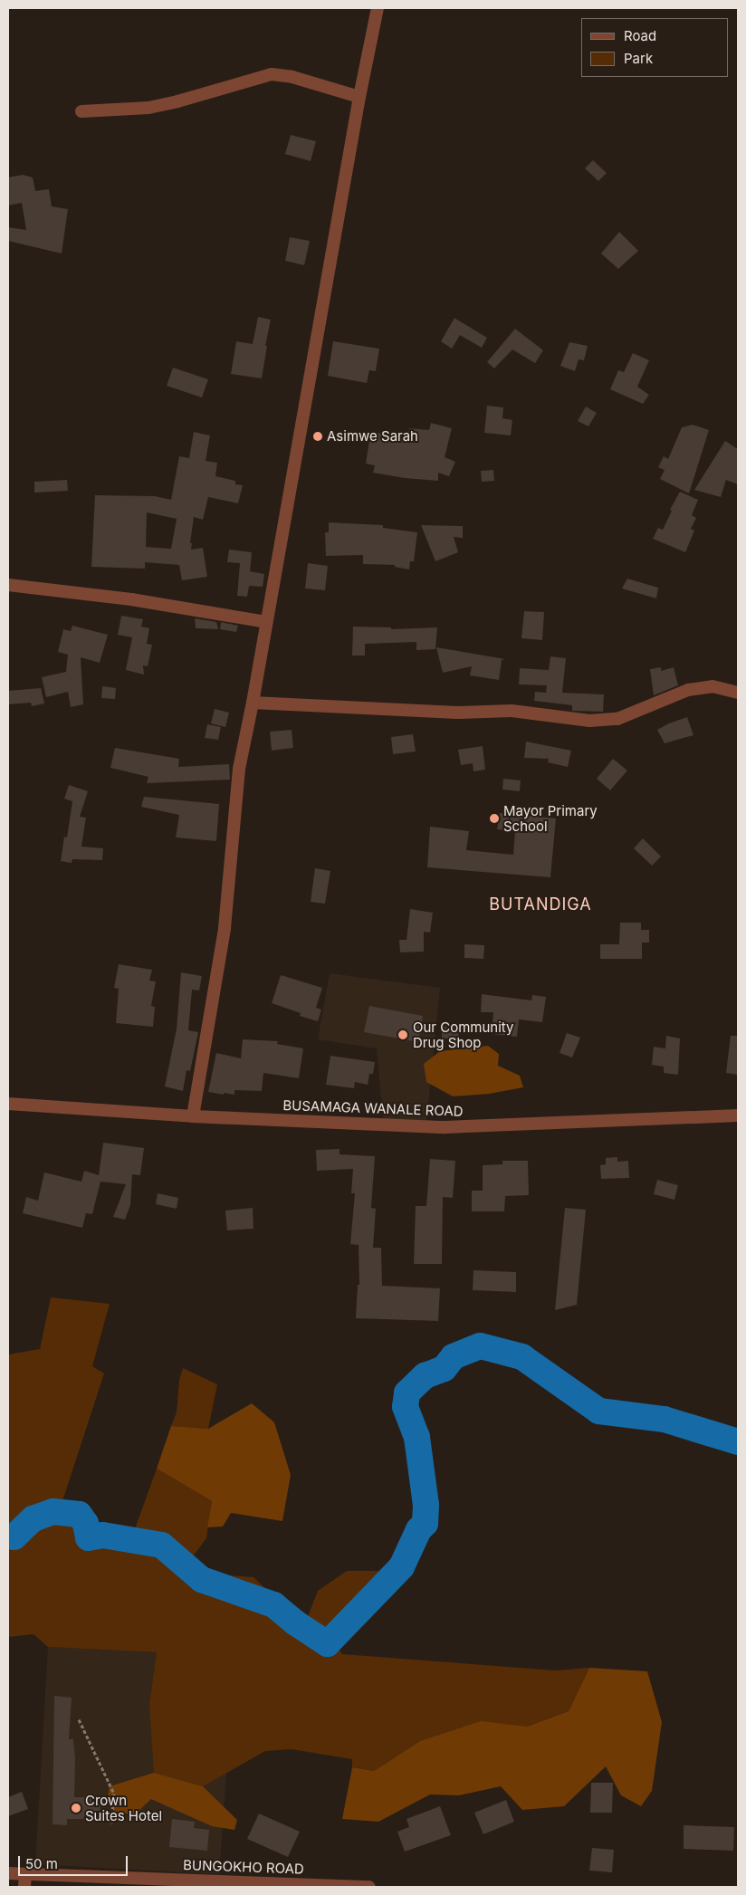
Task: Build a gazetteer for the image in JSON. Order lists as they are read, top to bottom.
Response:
{
  "streets": {
    "street": ["BUSAMAGA WANALE ROAD", "BUNGOKHO ROAD"]
  },
  "districts": ["BUTANDIGA"],
  "places": [
    "Asimwe Sarah",
    "Mayor Primary School",
    "Our Community Drug Shop",
    "Crown Suites Hotel"
  ],
  "legend": ["Road", "Park"],
  "scale_bar": "50 m"
}
